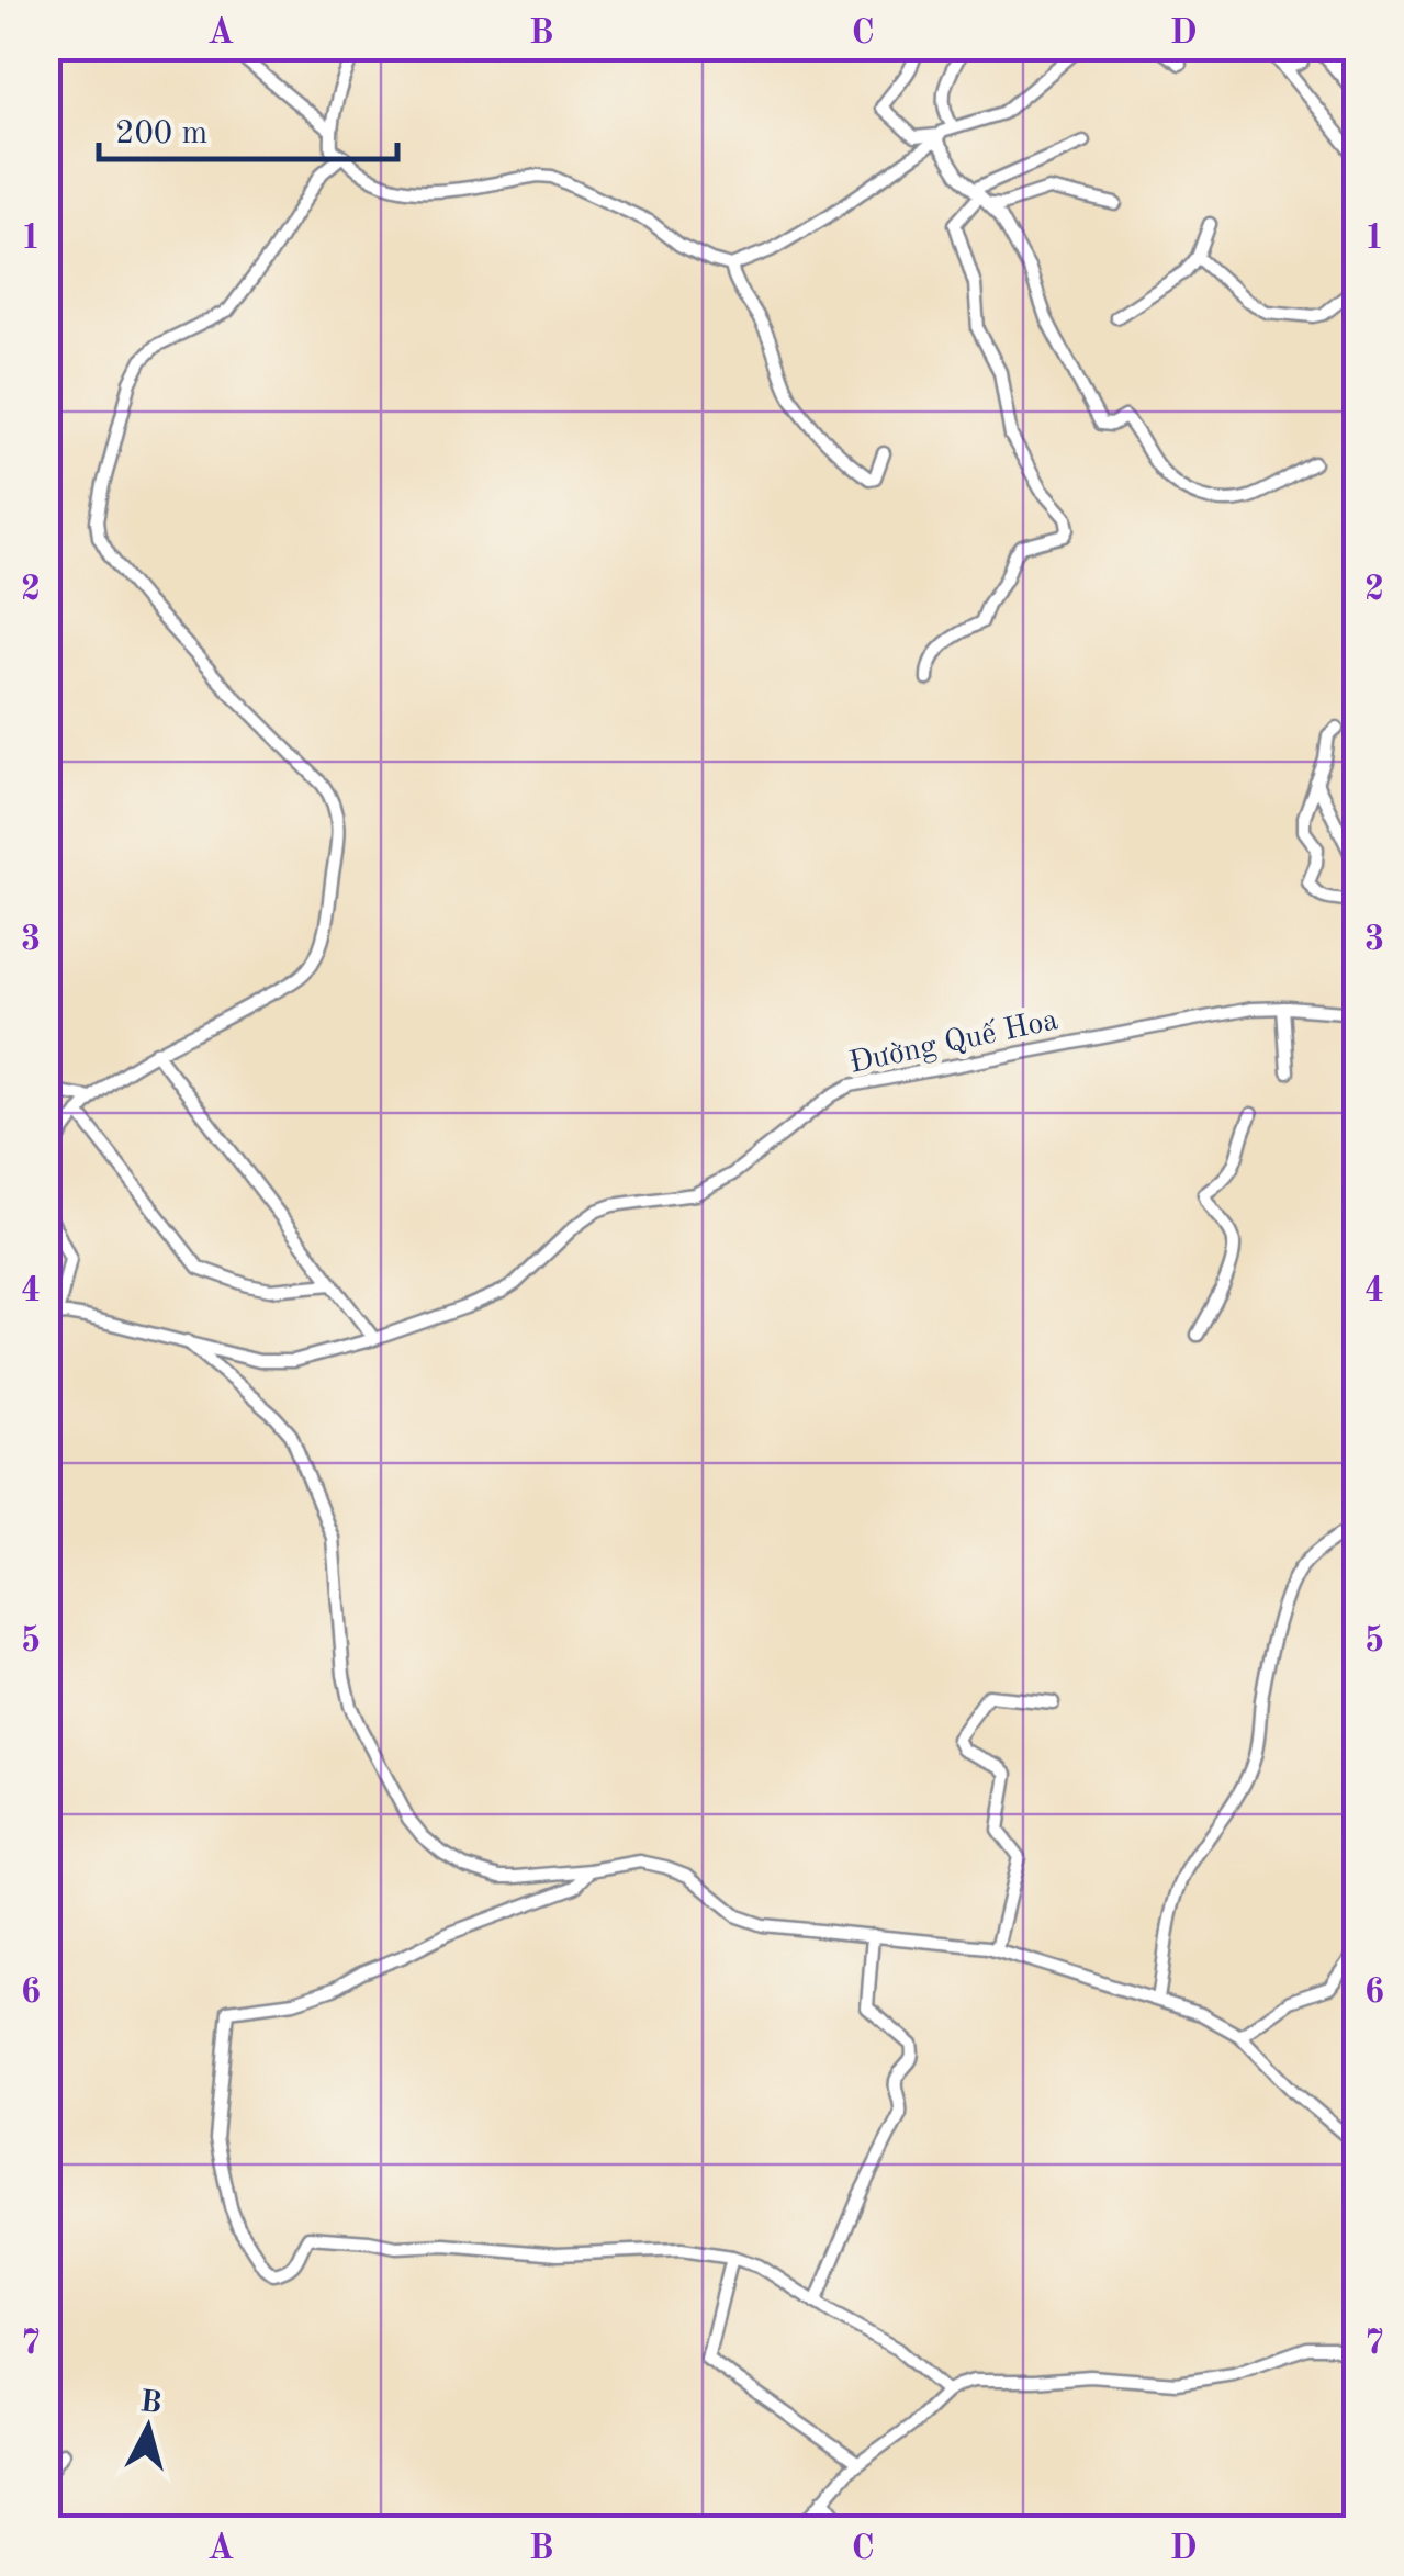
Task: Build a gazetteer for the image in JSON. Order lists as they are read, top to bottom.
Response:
{
  "streets": {
    "street": ["Đường Quế Hoa"]
  },
  "scale_bar": "200 m",
  "north": "top",
  "grid": {
    "columns": [
      "A",
      "B",
      "C",
      "D"
    ],
    "rows": [
      "1",
      "2",
      "3",
      "4",
      "5",
      "6",
      "7"
    ]
  }
}
